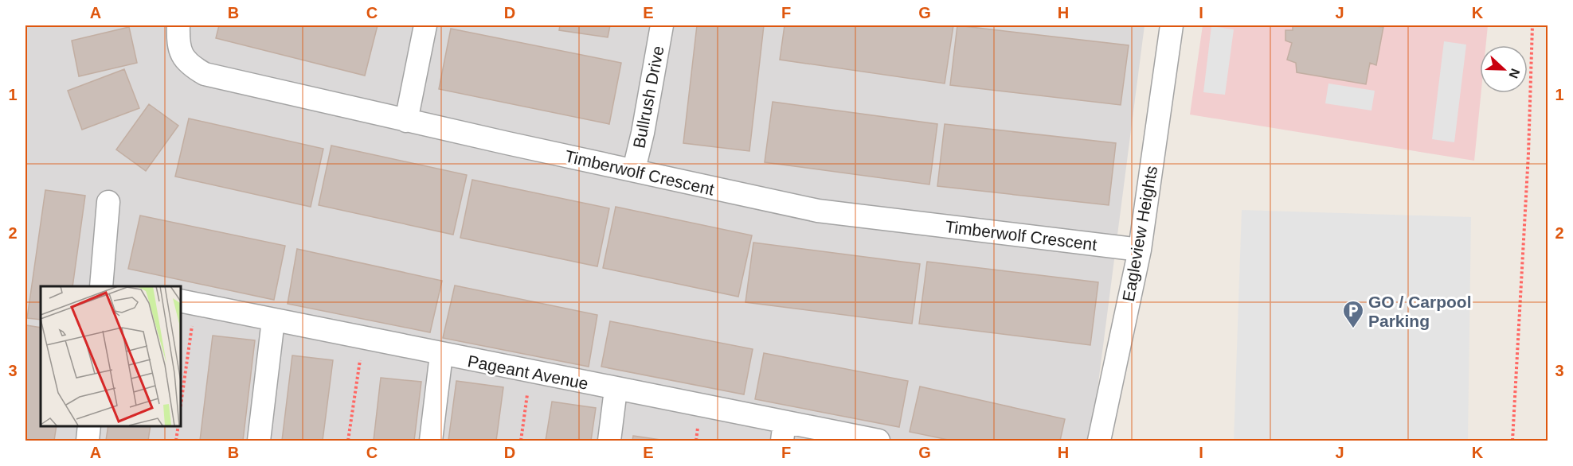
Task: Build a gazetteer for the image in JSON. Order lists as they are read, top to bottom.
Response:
{
  "streets": {
    "street": [
      "Bullrush Drive",
      "Timberwolf Crescent",
      "Eagleview Heights",
      "Pageant Avenue"
    ]
  },
  "crossings": [
    ["Bullrush Drive", "Timberwolf Crescent"],
    ["Timberwolf Crescent", "Eagleview Heights"]
  ],
  "places": {
    "parking": ["GO / Carpool Parking"]
  },
  "north": "right",
  "grid": {
    "columns": [
      "A",
      "B",
      "C",
      "D",
      "E",
      "F",
      "G",
      "H",
      "I",
      "J",
      "K"
    ],
    "rows": ["1", "2", "3"]
  }
}
